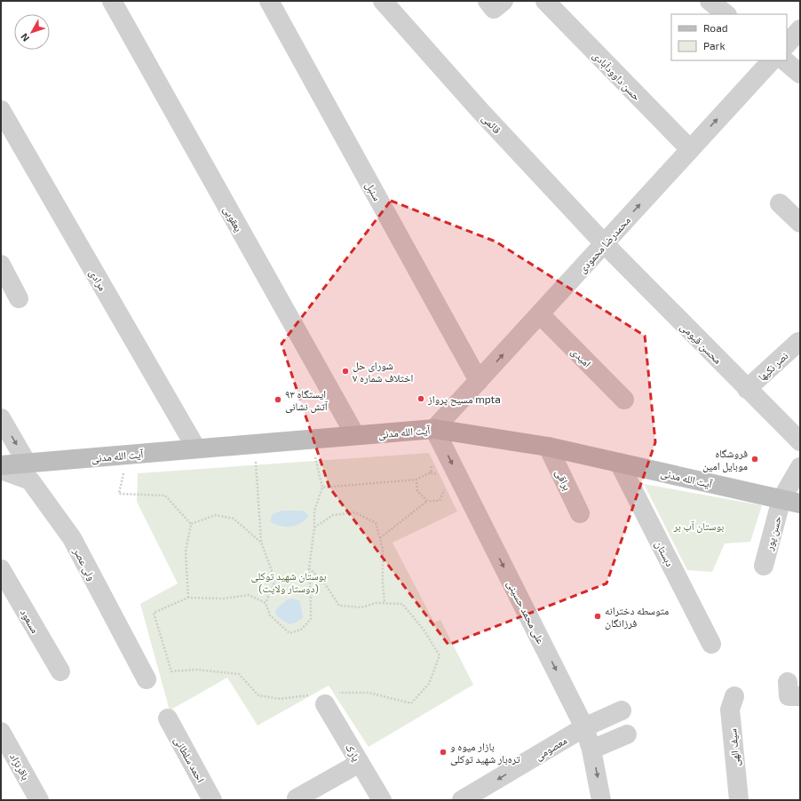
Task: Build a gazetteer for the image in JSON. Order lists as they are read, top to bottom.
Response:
{
  "streets": {
    "main road": ["آیت الله مدنی"],
    "street": [
      "حسن داوودآبادی",
      "قائمی",
      "سنبل",
      "یعقوبی",
      "محمدرضا محمودی",
      "مرادی",
      "محسن قیومی",
      "امیدی",
      "نصر نکیها",
      "براقی",
      "حسن پور",
      "دبستان",
      "ولی عصر",
      "علی محمد حسینی",
      "مسعود",
      "معصومی",
      "سیف الهی",
      "پارک",
      "احمد سلطانی",
      "باقرنژاد"
    ]
  },
  "crossings": [
    ["حسن داوودآبادی", "محمدرضا محمودی"],
    ["قائمی", "محمدرضا محمودی"],
    ["قائمی", "محسن قیومی"],
    ["سنبل", "محمدرضا محمودی"],
    ["یعقوبی", "آیت الله مدنی"],
    ["محمدرضا محمودی", "محسن قیومی"],
    ["محمدرضا محمودی", "امیدی"],
    ["محمدرضا محمودی", "آیت الله مدنی"],
    ["محمدرضا محمودی", "علی محمد حسینی"],
    ["مرادی", "آیت الله مدنی"],
    ["محسن قیومی", "نصر نکیها"],
    ["آیت الله مدنی", "براقی"],
    ["آیت الله مدنی", "حسن پور"],
    ["آیت الله مدنی", "دبستان"],
    ["آیت الله مدنی", "علی محمد حسینی"],
    ["علی محمد حسینی", "معصومی"]
  ],
  "one_way": ["محمدرضا محمودی", "علی محمد حسینی", "معصومی"],
  "parks": ["بوستان آب بر", "بوستان شهید توکلی (دوستار ولایت)"],
  "places": [
    "شورای حل اختلاف شماره ۷",
    "مسیح پرواز mpta",
    "ایستگاه ۹۳ آتش نشانی",
    "فروشگاه موبایل امین",
    "متوسطه دخترانه فرزانگان",
    "بازار میوه و تره‌بار شهید توکلی"
  ],
  "legend": ["Road", "Park"],
  "north": "bottom left"
}
